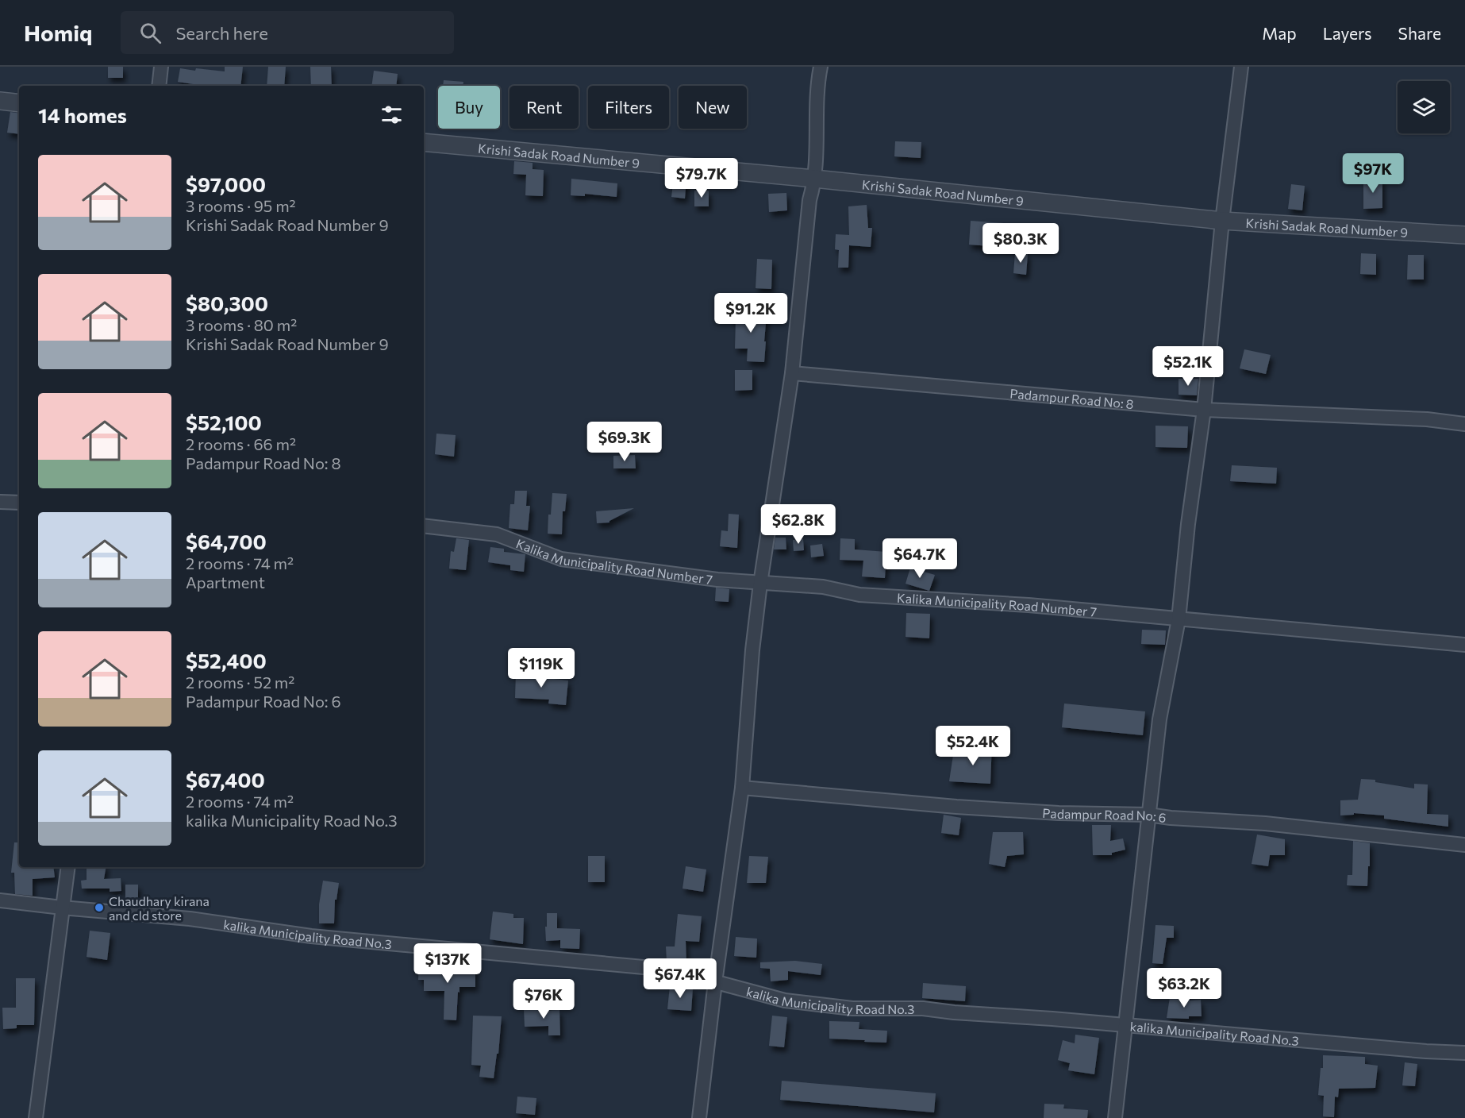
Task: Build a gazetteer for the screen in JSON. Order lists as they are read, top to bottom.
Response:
{
  "streets": {
    "street": [
      "Krishi Sadak Road Number 9",
      "Padampur Road No: 8",
      "Kalika Municipality Road Number 7",
      "Padampur Road No: 6",
      "kalika Municipality Road No.3"
    ]
  },
  "places": ["Chaudhary kirana and cld store"],
  "page": {
    "header": "Homiq",
    "search": "Search here",
    "nav": ["Map", "Layers", "Share"],
    "chip": [
      "Buy",
      "Rent",
      "Filters",
      "New"
    ],
    "heading": "14 homes",
    "list": [
      {
        "name": "$97,000",
        "note": "3 rooms · 95 m² · Krishi Sadak Road Number 9"
      },
      {
        "name": "$80,300",
        "note": "3 rooms · 80 m² · Krishi Sadak Road Number 9"
      },
      {
        "name": "$52,100",
        "note": "2 rooms · 66 m² · Padampur Road No: 8"
      },
      {
        "name": "$64,700",
        "note": "2 rooms · 74 m² · Apartment"
      },
      {
        "name": "$52,400",
        "note": "2 rooms · 52 m² · Padampur Road No: 6"
      },
      {
        "name": "$67,400",
        "note": "2 rooms · 74 m² · kalika Municipality Road No.3"
      }
    ],
    "price": [
      "$97K",
      "$79.7K",
      "$80.3K",
      "$91.2K",
      "$52.1K",
      "$69.3K",
      "$62.8K",
      "$64.7K",
      "$119K",
      "$52.4K",
      "$137K",
      "$67.4K",
      "$63.2K",
      "$76K"
    ]
  }
}
